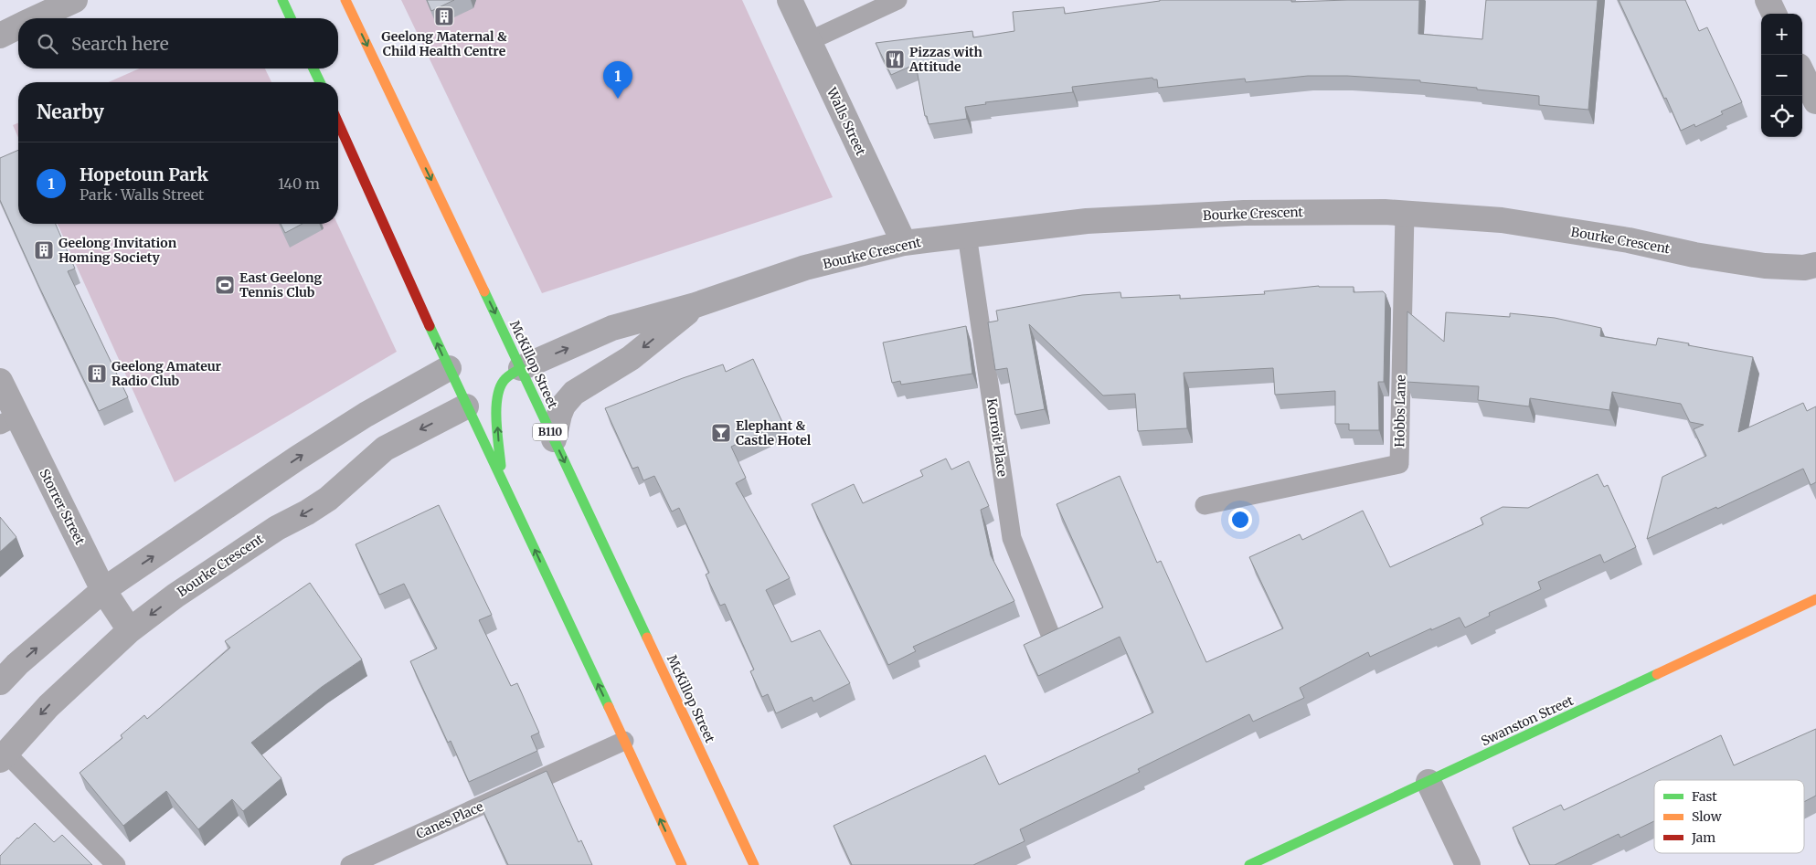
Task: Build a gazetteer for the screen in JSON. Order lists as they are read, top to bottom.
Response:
{
  "streets": {
    "main road": ["McKillop Street", "B110", "Swanston Street"],
    "street": ["Walls Street", "Bourke Crescent", "Storrer Street"],
    "lane": ["Hobbs Lane", "Korroit Place", "Canes Place"]
  },
  "crossings": [
    ["Walls Street", "Bourke Crescent"],
    ["Bourke Crescent", "McKillop Street"],
    ["Bourke Crescent", "Hobbs Lane"],
    ["Bourke Crescent", "Korroit Place"],
    ["Bourke Crescent", "Storrer Street"]
  ],
  "places": {
    "building": ["Geelong Maternal & Child Health Centre", "Geelong Invitation Homing Society", "Geelong Amateur Radio Club"],
    "restaurant": ["Pizzas with Attitude"],
    "sports": ["East Geelong Tennis Club"],
    "bar": ["Elephant & Castle Hotel"]
  },
  "legend": ["Fast", "Slow", "Jam"],
  "page": {
    "map_buttons": ["+", "−"],
    "search": "Search here",
    "pins": "1",
    "heading": "Nearby",
    "list": [
      {
        "mark": "1",
        "name": "Hopetoun Park",
        "note": "Park · Walls Street",
        "value": "140 m"
      }
    ]
  }
}
